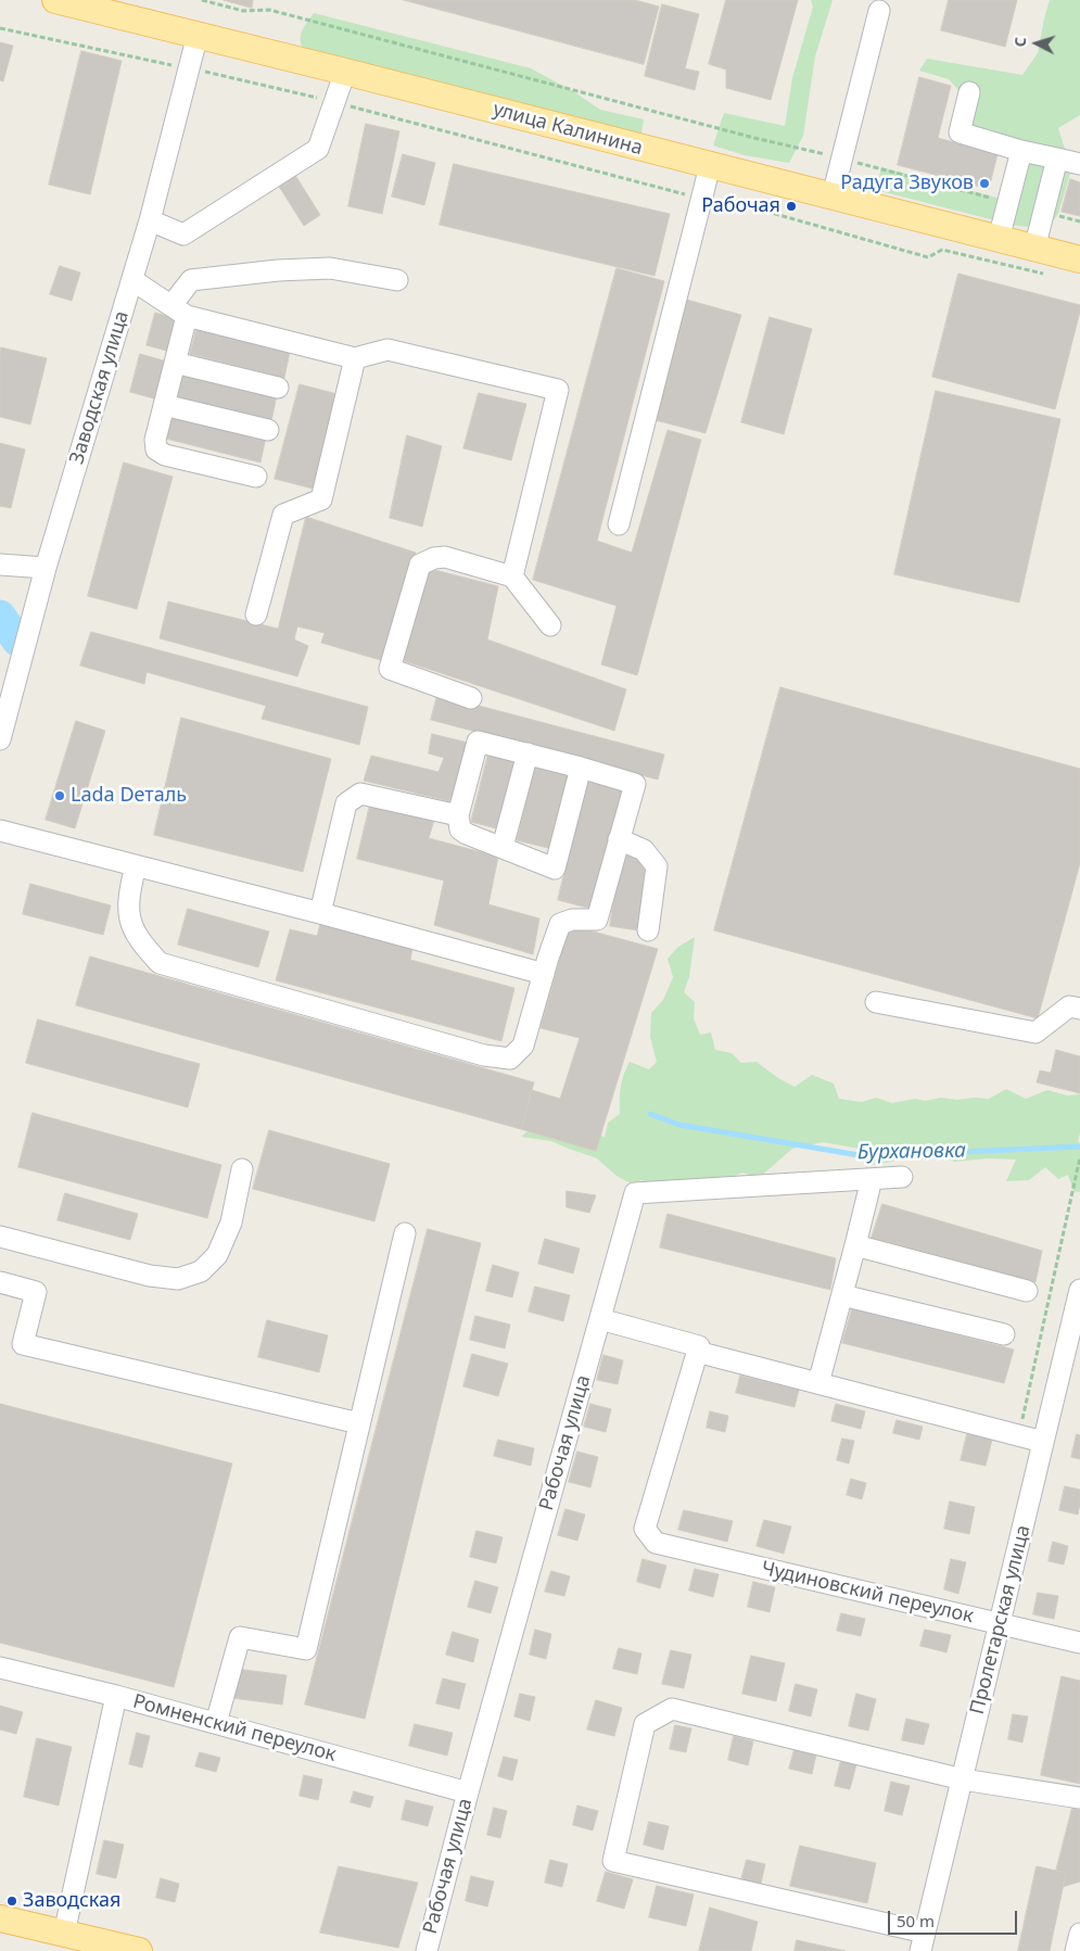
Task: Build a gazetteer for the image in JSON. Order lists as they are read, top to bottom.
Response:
{
  "streets": {
    "main road": ["улица Калинина"],
    "street": [
      "Заводская улица",
      "Рабочая улица",
      "Чудиновский переулок",
      "Пролетарская улица",
      "Ромненский переулок"
    ]
  },
  "crossings": [
    ["улица Калинина", "Заводская улица"],
    ["Рабочая улица", "Ромненский переулок"],
    ["Чудиновский переулок", "Пролетарская улица"]
  ],
  "water": ["Бурхановка"],
  "places": [
    "Радуга Звуков",
    "Рабочая",
    "Lada Dеталь",
    "Заводская"
  ],
  "scale_bar": "50 m",
  "north": "left"
}
